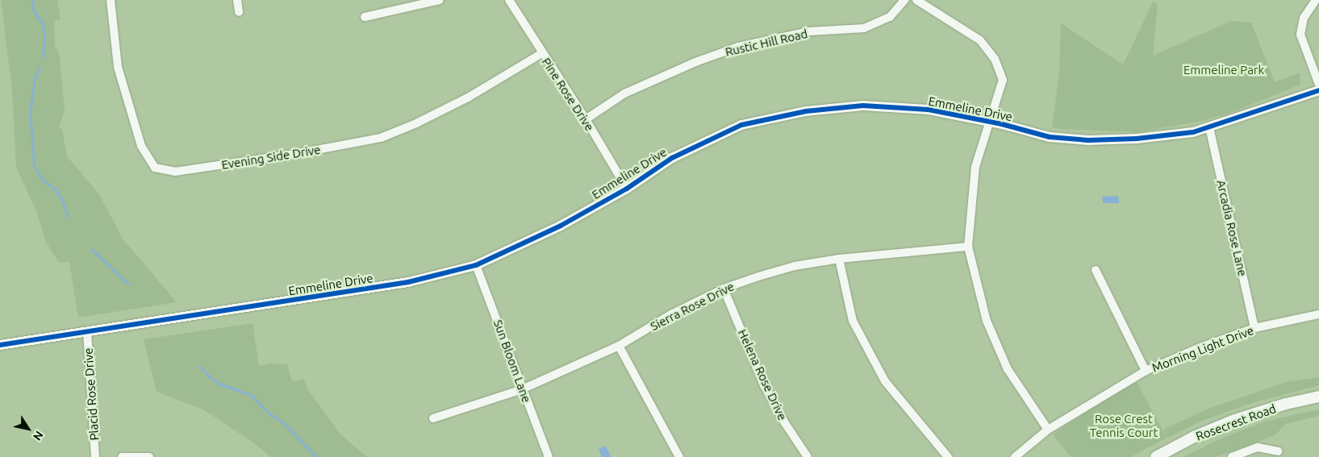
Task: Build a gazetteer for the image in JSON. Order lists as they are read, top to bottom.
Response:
{
  "streets": {
    "main road": ["Rosecrest Road"],
    "street": [
      "Rustic Hill Road",
      "Pine Rose Drive",
      "Emmeline Drive",
      "Evening Side Drive",
      "Arcadia Rose Lane",
      "Sierra Rose Drive",
      "Morning Light Drive",
      "Sun Bloom Lane",
      "Helena Rose Drive",
      "Placid Rose Drive"
    ]
  },
  "crossings": [
    ["Rustic Hill Road", "Pine Rose Drive"],
    ["Pine Rose Drive", "Emmeline Drive"],
    ["Pine Rose Drive", "Evening Side Drive"],
    ["Emmeline Drive", "Arcadia Rose Lane"],
    ["Emmeline Drive", "Sun Bloom Lane"],
    ["Emmeline Drive", "Placid Rose Drive"],
    ["Arcadia Rose Lane", "Morning Light Drive"],
    ["Sierra Rose Drive", "Sun Bloom Lane"],
    ["Sierra Rose Drive", "Helena Rose Drive"]
  ],
  "parks": ["Emmeline Park", "Rose Crest Tennis Court"],
  "north": "bottom right"
}
